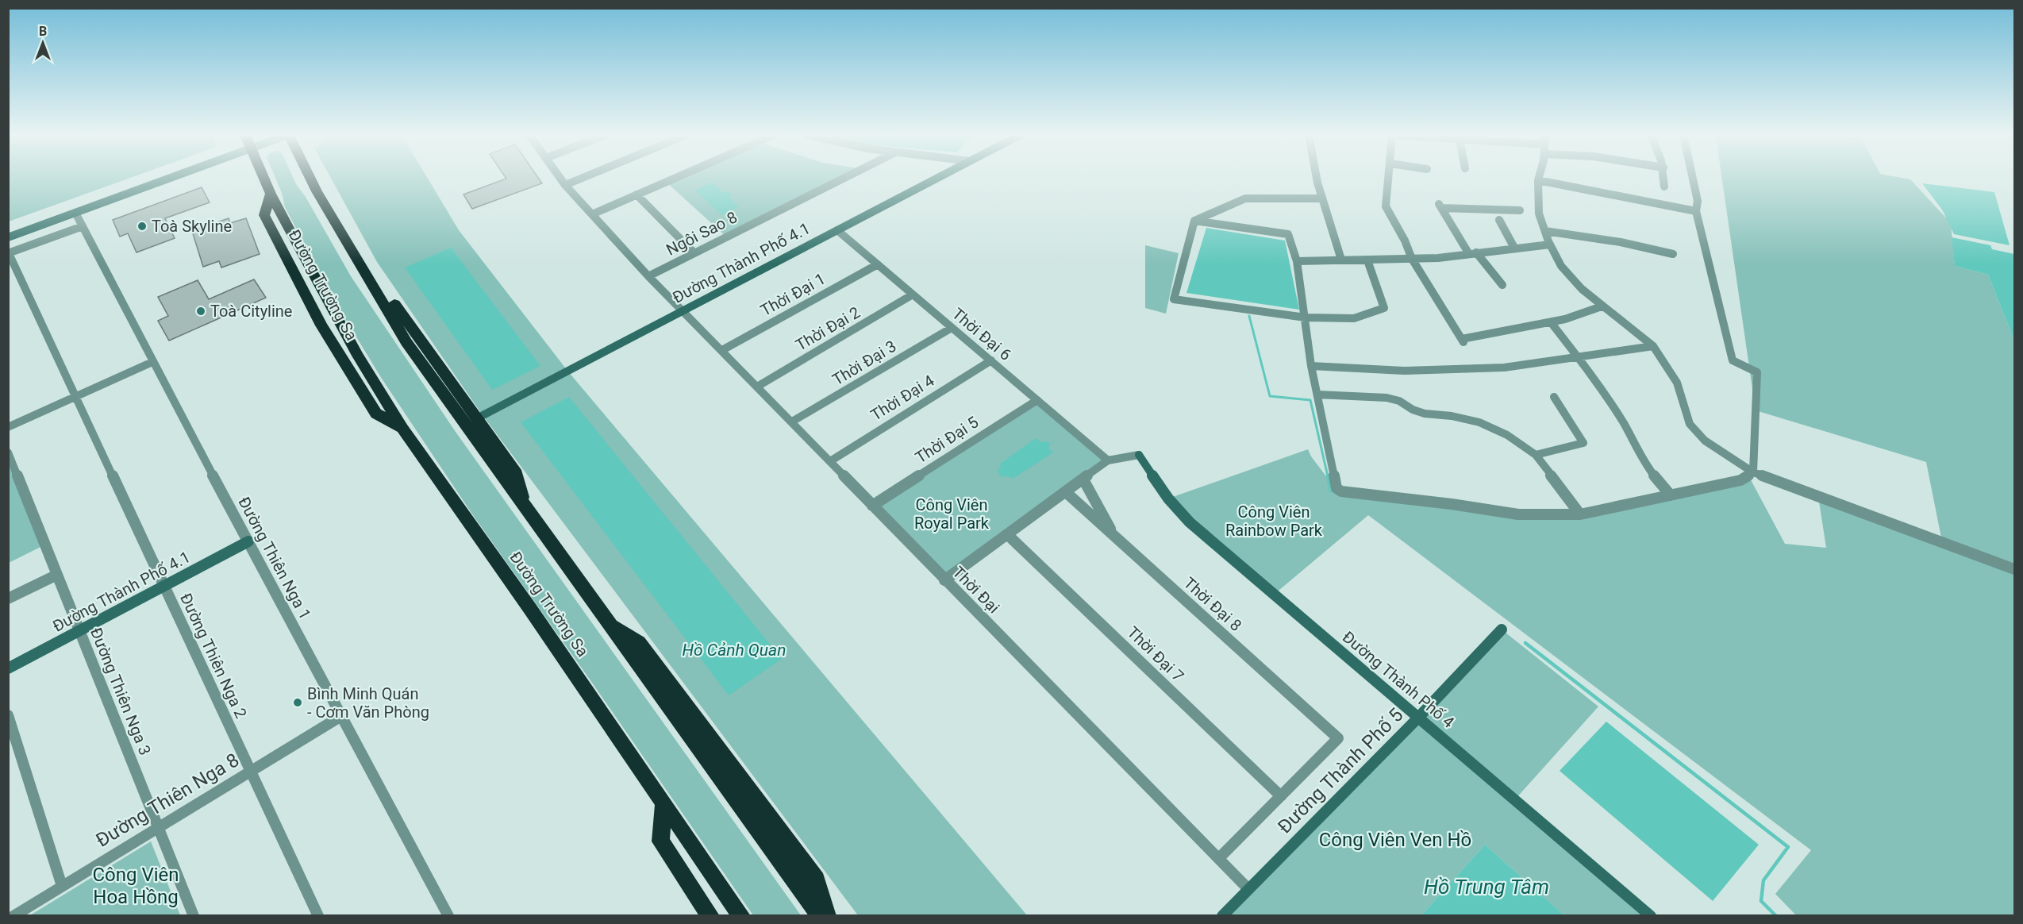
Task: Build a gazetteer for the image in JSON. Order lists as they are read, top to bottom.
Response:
{
  "streets": {
    "highway": ["Đường Trường Sa"],
    "street": [
      "Ngôi Sao 8",
      "Đường Thành Phố 4.1",
      "Thời Đại 1",
      "Thời Đại 2",
      "Thời Đại 6",
      "Thời Đại 3",
      "Thời Đại 4",
      "Thời Đại 5",
      "Đường Thiên Nga 1",
      "Thời Đại",
      "Thời Đại 8",
      "Thời Đại 7",
      "Đường Thiên Nga 2",
      "Đường Thành Phố 4",
      "Đường Thiên Nga 3",
      "Đường Thành Phố 5",
      "Đường Thiên Nga 8"
    ]
  },
  "crossings": [
    ["Ngôi Sao 8", "Thời Đại"],
    ["Đường Thành Phố 4.1", "Thời Đại 6"],
    ["Đường Thành Phố 4.1", "Đường Thiên Nga 1"],
    ["Đường Thành Phố 4.1", "Thời Đại"],
    ["Đường Thành Phố 4.1", "Đường Thiên Nga 2"],
    ["Đường Thành Phố 4.1", "Đường Thiên Nga 3"],
    ["Thời Đại 1", "Thời Đại 6"],
    ["Thời Đại 1", "Thời Đại"],
    ["Thời Đại 2", "Thời Đại 6"],
    ["Thời Đại 2", "Thời Đại"],
    ["Thời Đại 6", "Thời Đại 3"],
    ["Thời Đại 6", "Thời Đại 4"],
    ["Thời Đại 6", "Thời Đại 5"],
    ["Thời Đại 6", "Đường Thành Phố 4"],
    ["Thời Đại 3", "Thời Đại"],
    ["Thời Đại 4", "Thời Đại"],
    ["Thời Đại 5", "Thời Đại"],
    ["Đường Thiên Nga 1", "Đường Thiên Nga 8"],
    ["Thời Đại", "Đường Thành Phố 5"],
    ["Thời Đại 8", "Thời Đại 7"],
    ["Đường Thiên Nga 2", "Đường Thiên Nga 8"],
    ["Đường Thành Phố 4", "Đường Thành Phố 5"],
    ["Đường Thiên Nga 3", "Đường Thiên Nga 8"]
  ],
  "water": ["Hồ Cảnh Quan", "Hồ Trung Tâm"],
  "parks": [
    "Công Viên Royal Park",
    "Công Viên Rainbow Park",
    "Công Viên Ven Hồ",
    "Công Viên Hoa Hồng"
  ],
  "places": ["Toà Skyline", "Toà Cityline", "Bình Minh Quán - Cơm Văn Phòng"],
  "north": "top"
}
